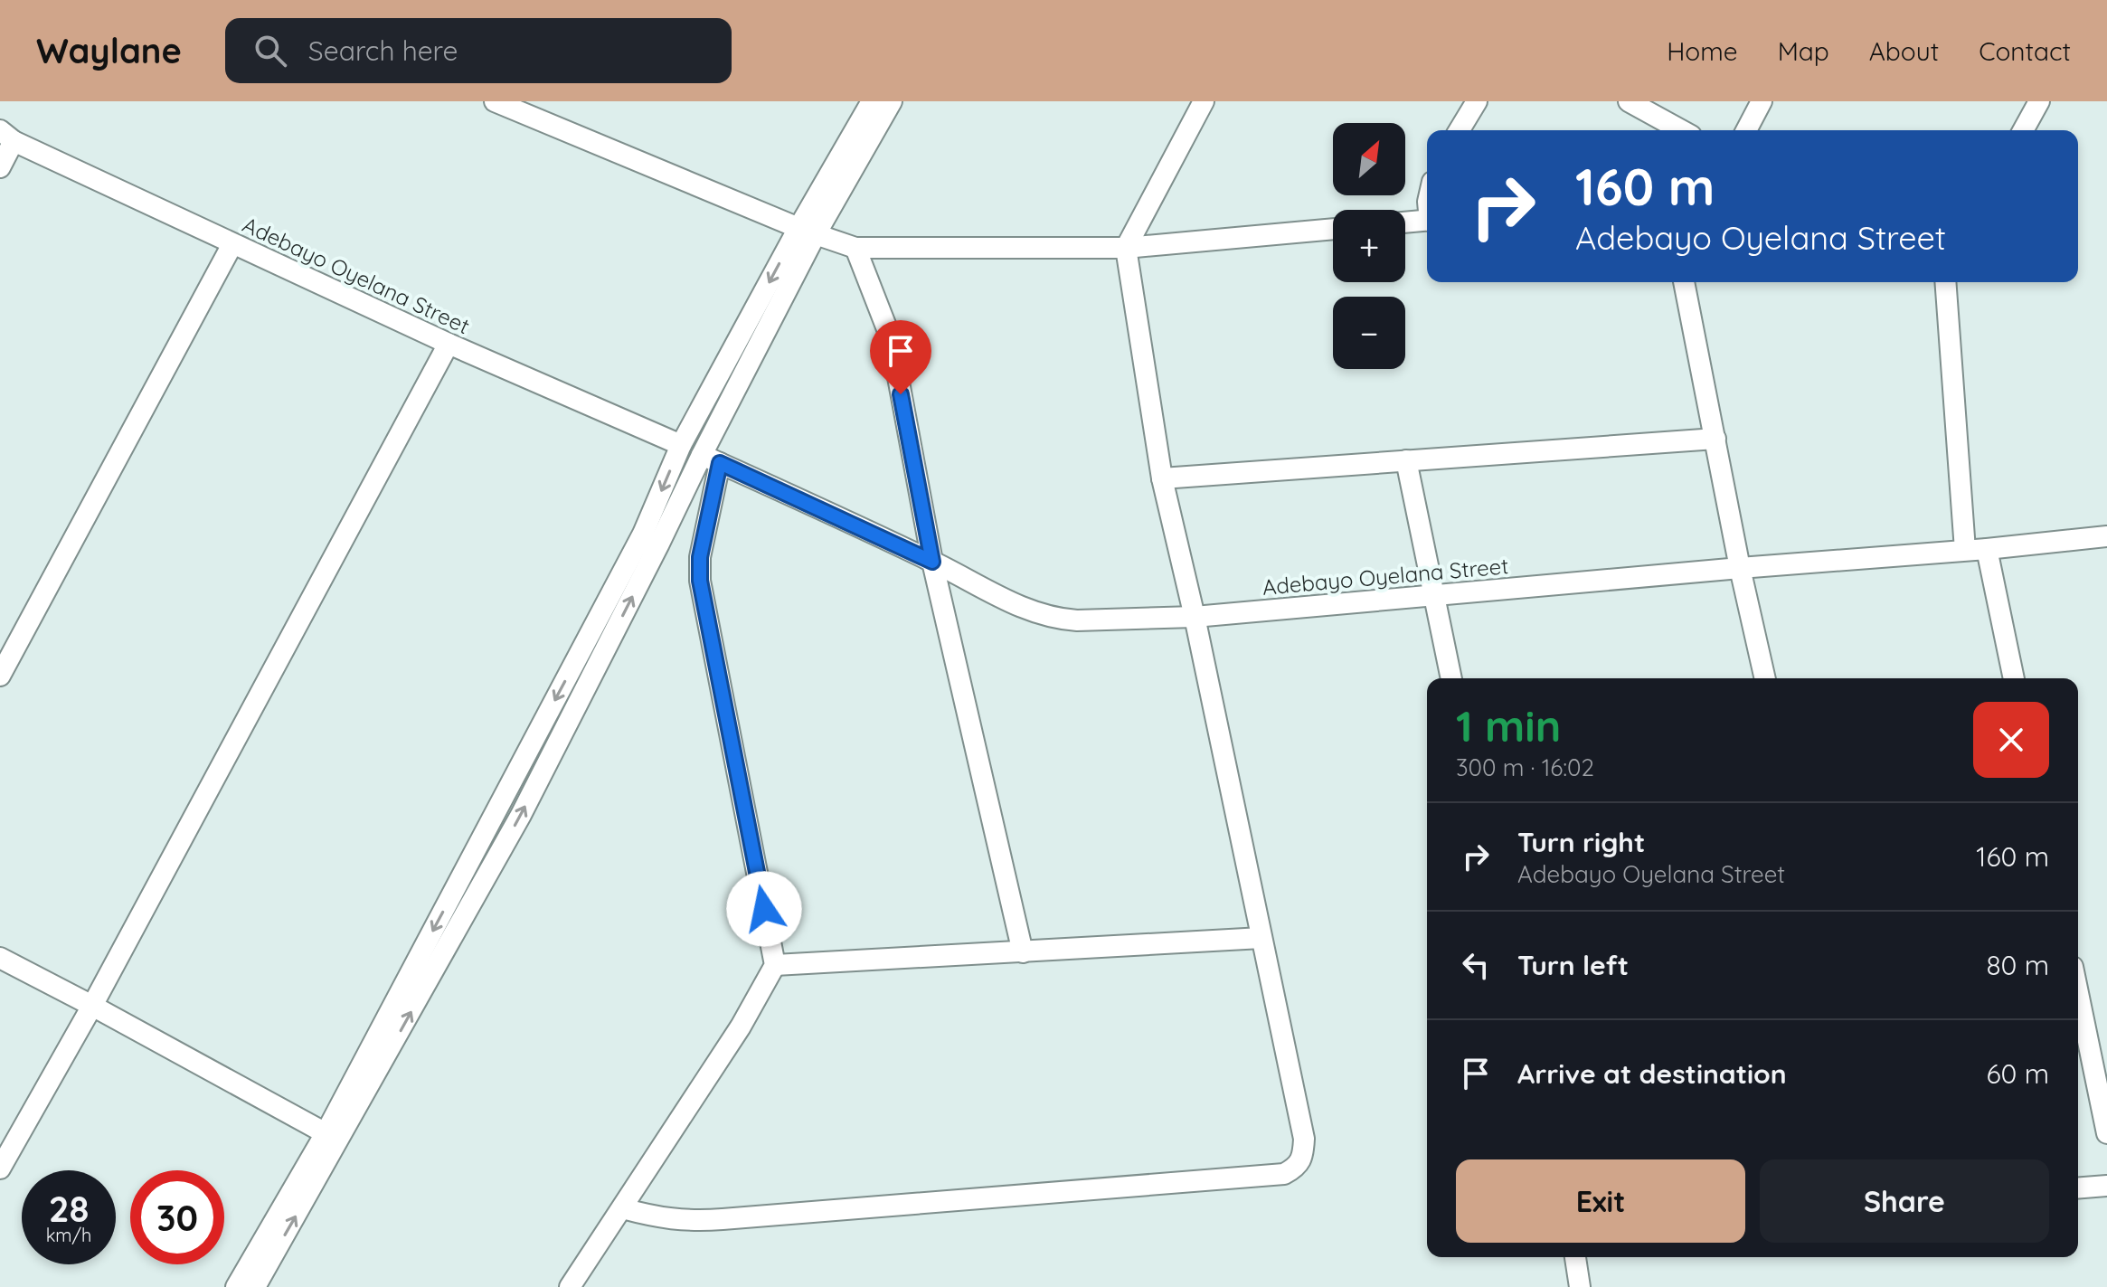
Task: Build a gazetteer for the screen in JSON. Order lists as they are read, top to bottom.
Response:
{
  "streets": {
    "street": ["Adebayo Oyelana Street"]
  },
  "north": "top right",
  "page": {
    "header": "Waylane",
    "search": "Search here",
    "nav": [
      "Home",
      "Map",
      "About",
      "Contact"
    ],
    "map_buttons": ["+", "−"],
    "turn": ["160 m", "Adebayo Oyelana Street"],
    "heading": ["1 min", "300 m · 16:02"],
    "list": [
      {
        "name": "Turn right",
        "note": "Adebayo Oyelana Street",
        "value": "160 m"
      },
      {
        "name": "Turn left",
        "value": "80 m"
      },
      {
        "name": "Arrive at destination",
        "value": "60 m"
      }
    ],
    "buttons": ["Exit", "Share"],
    "speed": "28 km/h",
    "limit": "30"
  }
}
